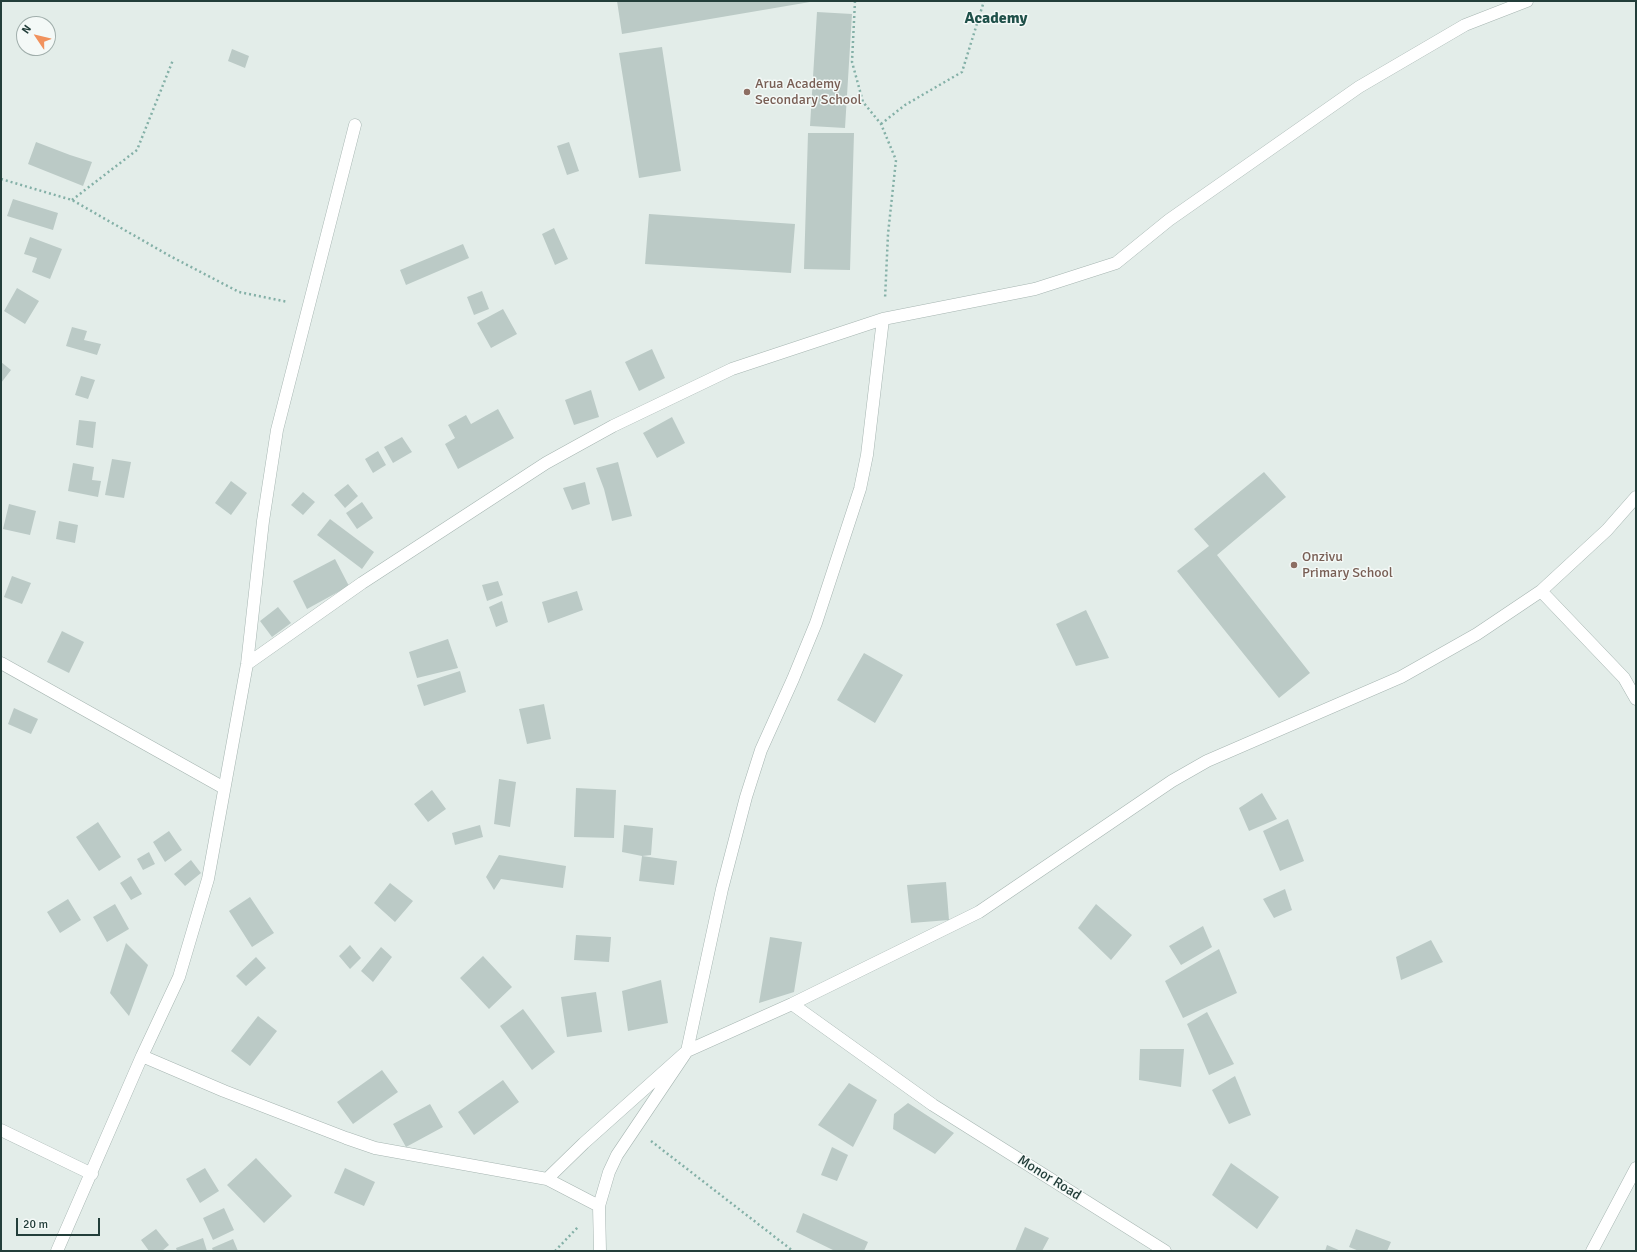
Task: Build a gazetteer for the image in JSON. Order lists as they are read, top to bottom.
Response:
{
  "streets": {
    "street": ["Monor Road"]
  },
  "districts": ["Academy"],
  "places": ["Arua Academy Secondary School", "Onzivu Primary School"],
  "scale_bar": "20 m",
  "north": "top left"
}
